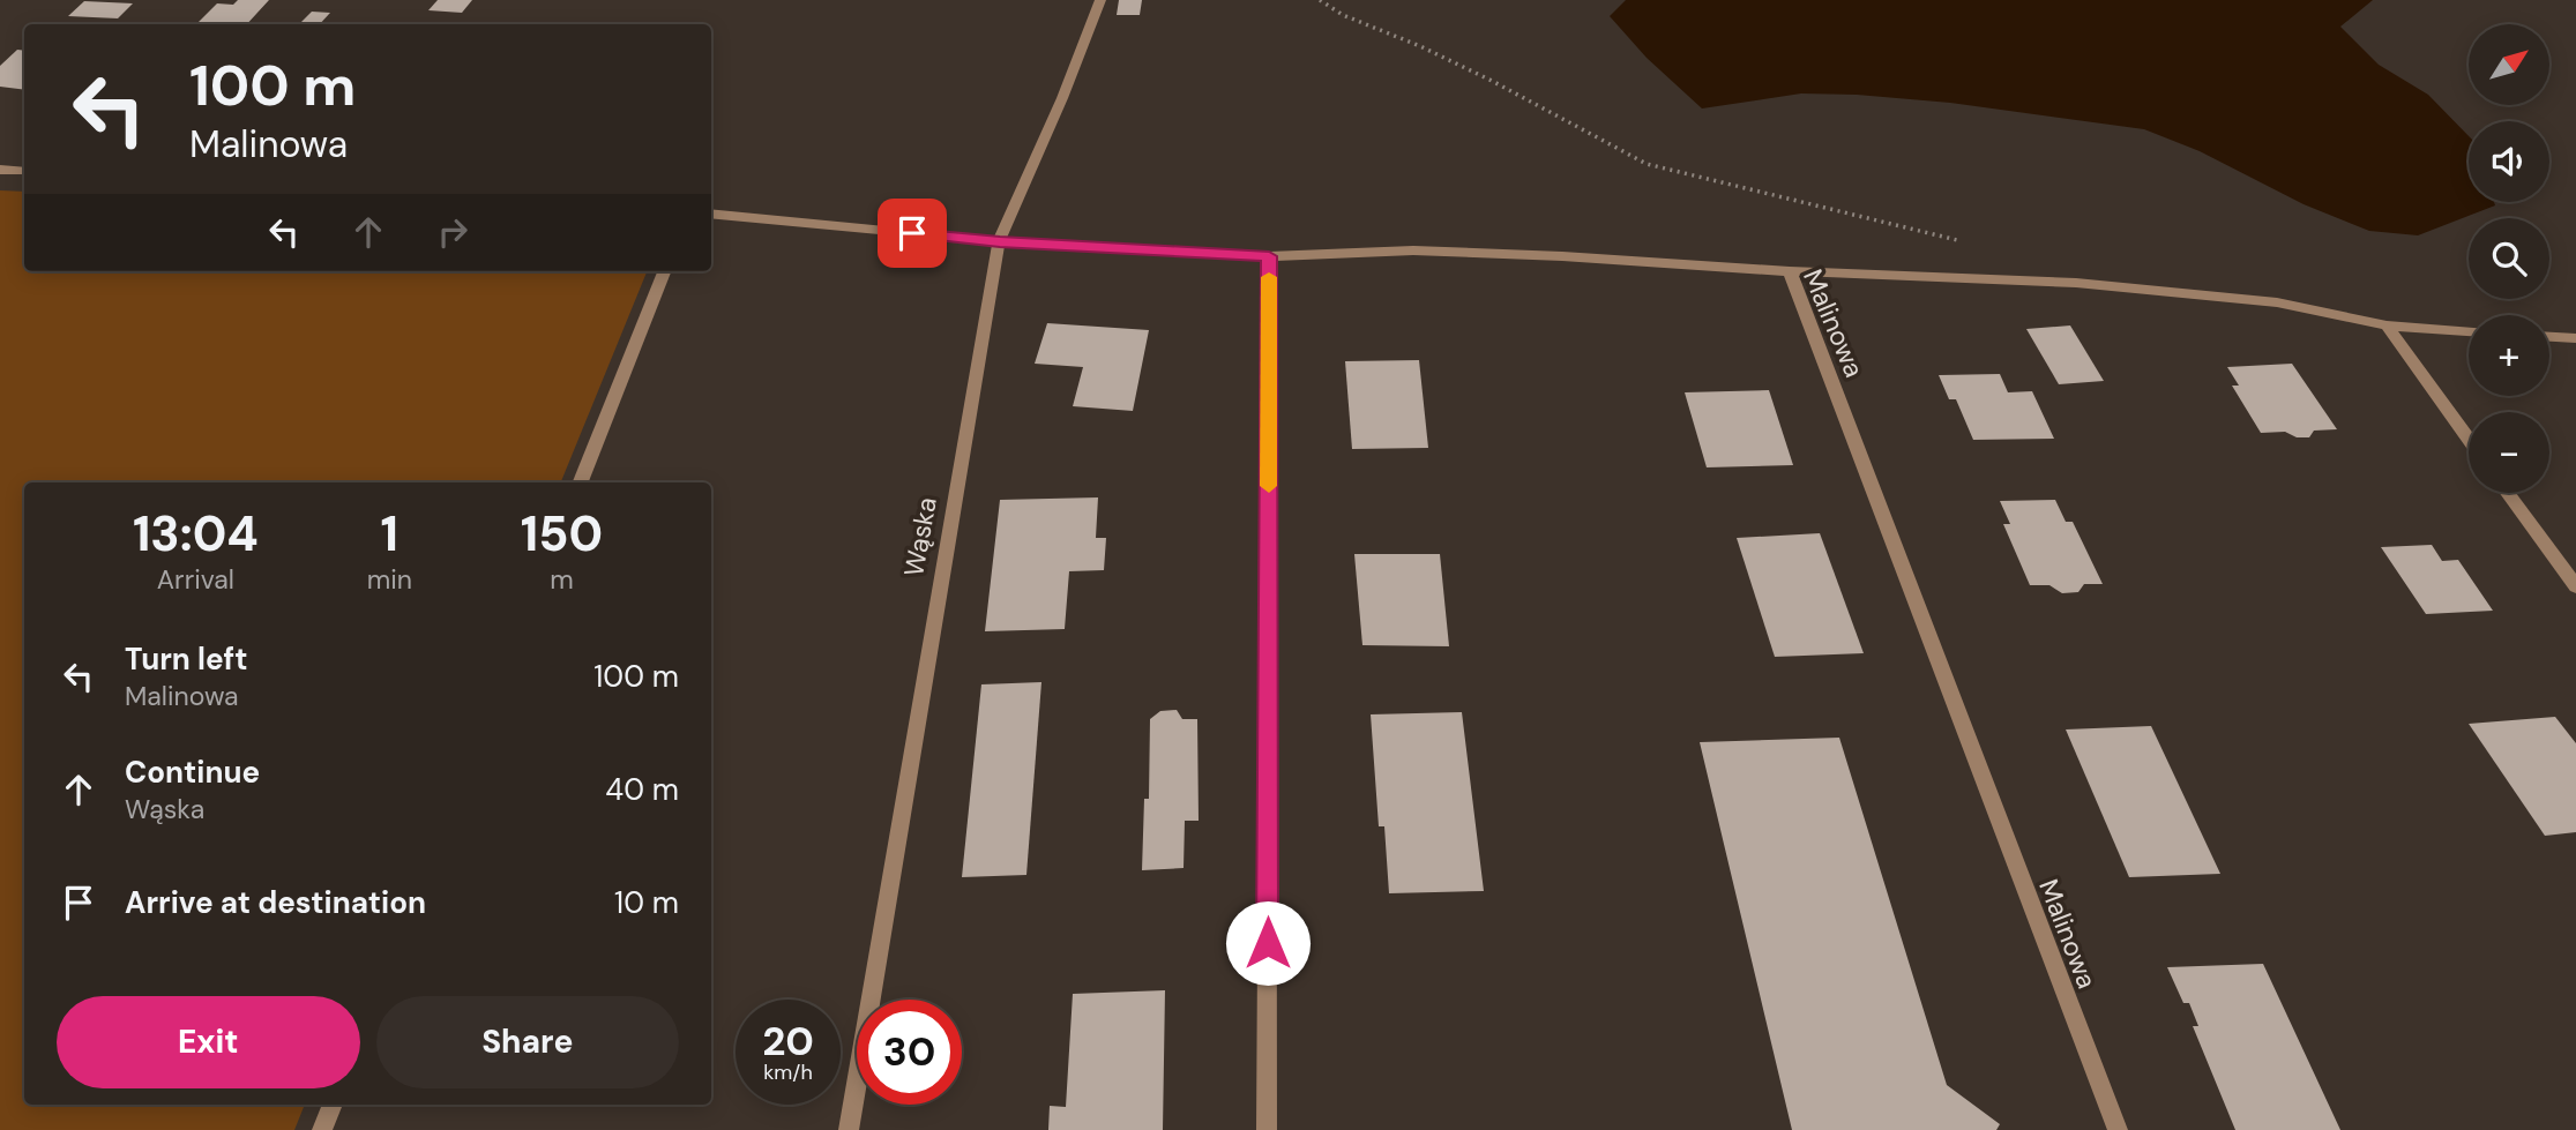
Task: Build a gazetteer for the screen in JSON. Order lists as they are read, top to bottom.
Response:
{
  "streets": {
    "street": ["Malinowa", "Wąska"]
  },
  "crossings": [
    ["Malinowa", "Wąska"]
  ],
  "north": "top right",
  "page": {
    "map_buttons": ["+", "−"],
    "turn": ["100 m", "Malinowa"],
    "eta": [
      "13:04",
      "Arrival",
      "1",
      "min",
      "150",
      "m"
    ],
    "list": [
      {
        "name": "Turn left",
        "note": "Malinowa",
        "value": "100 m"
      },
      {
        "name": "Continue",
        "note": "Wąska",
        "value": "40 m"
      },
      {
        "name": "Arrive at destination",
        "value": "10 m"
      }
    ],
    "buttons": ["Exit", "Share"],
    "speed": "20 km/h",
    "limit": "30"
  }
}
